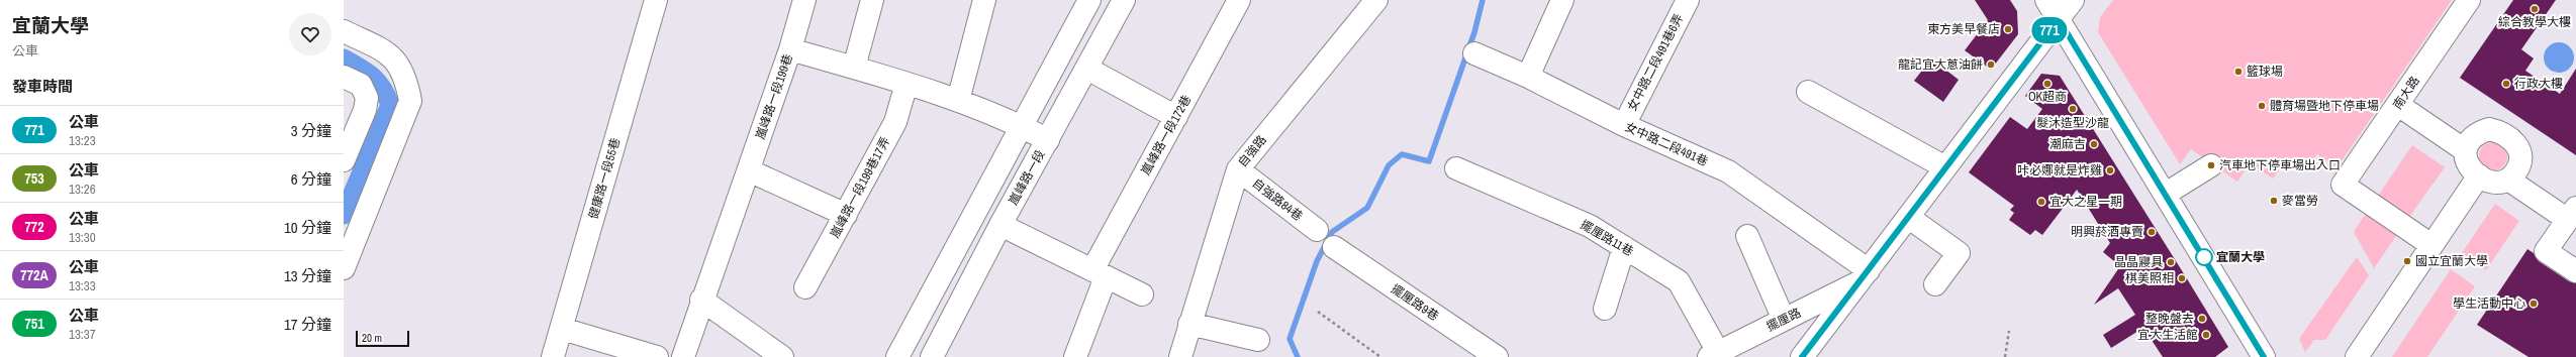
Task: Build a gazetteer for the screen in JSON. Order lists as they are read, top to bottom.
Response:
{
  "streets": {
    "street": [
      "女中路二段491巷6弄",
      "南大路",
      "嵐峰路一段199巷",
      "嵐峰路一段172巷",
      "女中路二段491巷",
      "自強路",
      "嵐峰路一段",
      "健康路一段55巷",
      "嵐峰路一段199巷17弄",
      "自強路84巷",
      "擺厘路11巷",
      "擺厘路9巷",
      "擺厘路"
    ]
  },
  "crossings": [
    ["女中路二段491巷6弄", "女中路二段491巷"],
    ["嵐峰路一段199巷", "嵐峰路一段"],
    ["嵐峰路一段199巷", "嵐峰路一段199巷17弄"],
    ["女中路二段491巷", "擺厘路"],
    ["自強路", "自強路84巷"],
    ["擺厘路11巷", "擺厘路"]
  ],
  "places": [
    "綜合教學大樓",
    "東方美早餐店",
    "龍記宜大蔥油餅",
    "籃球場",
    "OK超商",
    "行政大樓",
    "體育場暨地下停車場",
    "髮沐造型沙龍",
    "潮麻吉",
    "汽車地下停車場出入口",
    "咔必娜就是炸雞",
    "麥當勞",
    "宜大之星一期",
    "明興菸酒專賣",
    "宜蘭大學",
    "國立宜蘭大學",
    "晶晶寢具",
    "棋美照相",
    "學生活動中心",
    "整晚盤去",
    "宜大生活館"
  ],
  "lines": ["bus line 771"],
  "scale_bar": "20 m",
  "page": {
    "heading": [
      ["宜蘭大學", "公車"],
      "發車時間"
    ],
    "on_map": "771",
    "list": [
      {
        "mark": "771",
        "name": "公車",
        "note": "13:23",
        "value": "3 分鐘"
      },
      {
        "mark": "753",
        "name": "公車",
        "note": "13:26",
        "value": "6 分鐘"
      },
      {
        "mark": "772",
        "name": "公車",
        "note": "13:30",
        "value": "10 分鐘"
      },
      {
        "mark": "772A",
        "name": "公車",
        "note": "13:33",
        "value": "13 分鐘"
      },
      {
        "mark": "751",
        "name": "公車",
        "note": "13:37",
        "value": "17 分鐘"
      }
    ],
    "scale": "20 m"
  }
}
